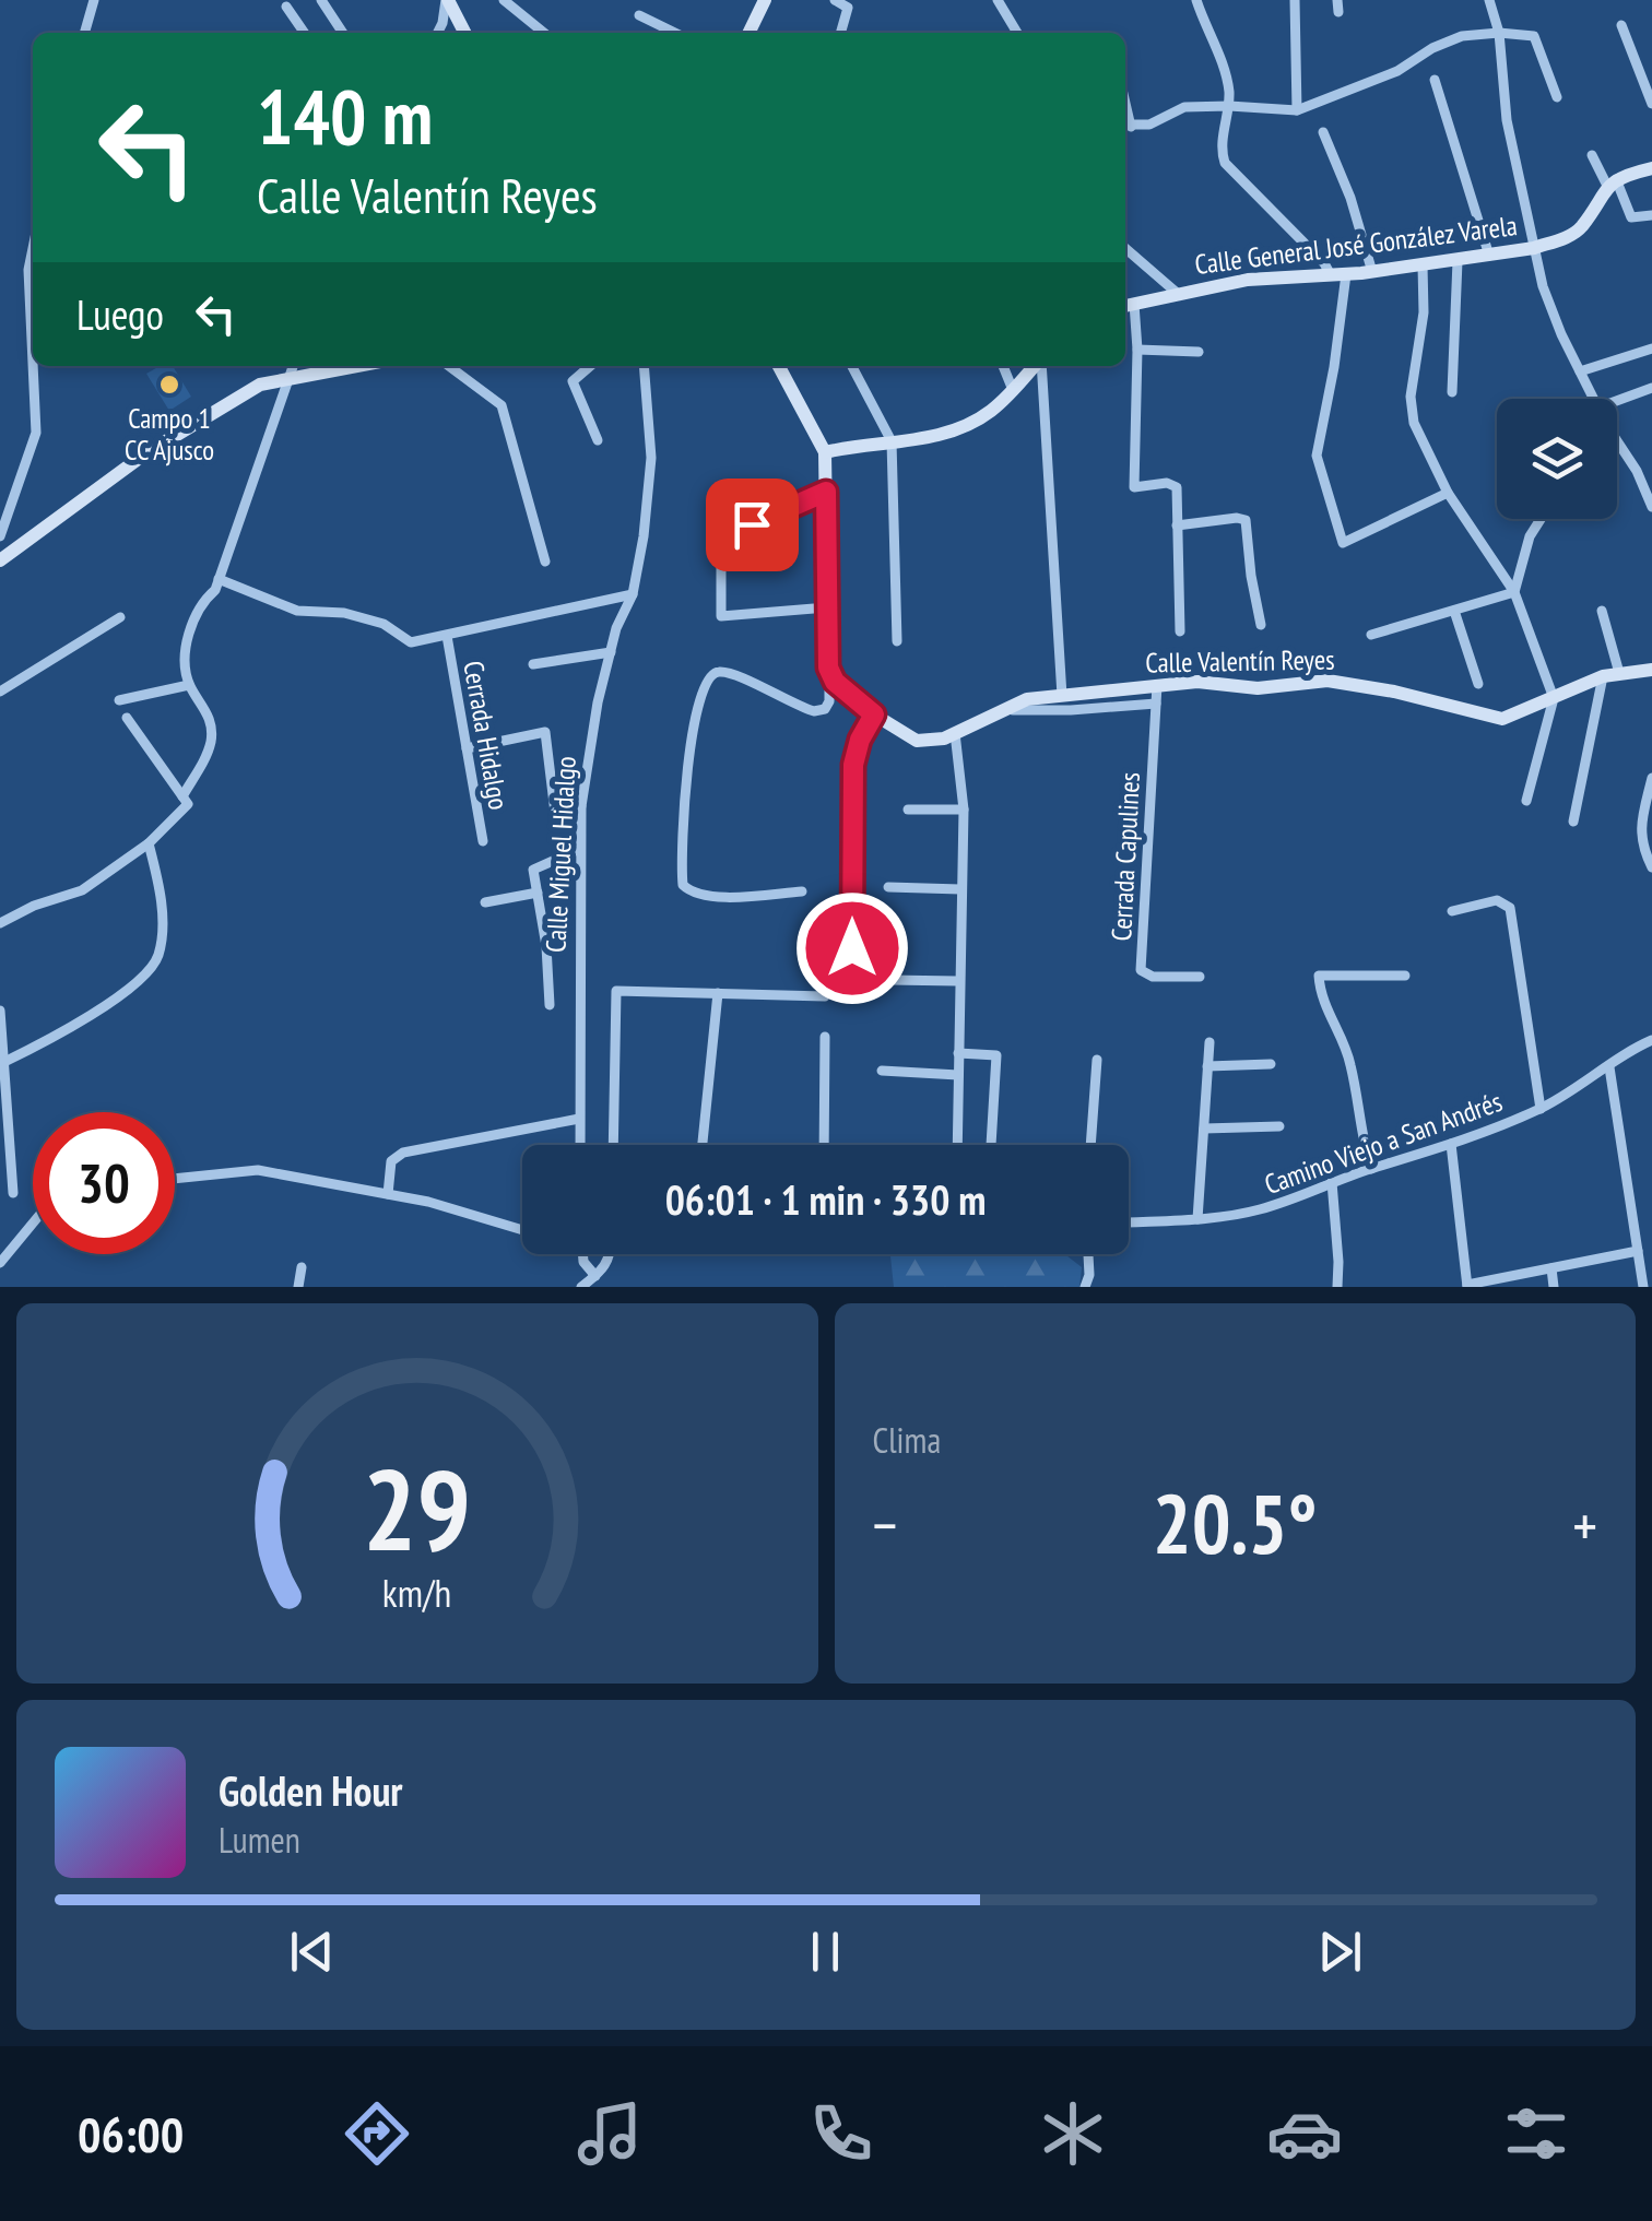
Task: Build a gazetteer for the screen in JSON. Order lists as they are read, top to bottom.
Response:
{
  "streets": {
    "street": [
      "Calle General José González Varela",
      "Calle Valentín Reyes",
      "Cerrada Hidalgo",
      "Calle Miguel Hidalgo",
      "Cerrada Capulines",
      "Camino Viejo a San Andrés"
    ]
  },
  "crossings": [
    ["Calle Valentín Reyes", "Cerrada Capulines"]
  ],
  "places": ["Campo 1 CC Ajusco"],
  "page": {
    "turn": ["140 m", "Calle Valentín Reyes"],
    "then": "Luego",
    "limit": "30",
    "trip": "06:01 · 1 min · 330 m",
    "tile": "Clima",
    "heat": ["−", "20.5°", "+"],
    "song": ["Golden Hour", "Lumen"],
    "tabs": "06:00",
    "gauge": ["29", "km/h"]
  }
}
